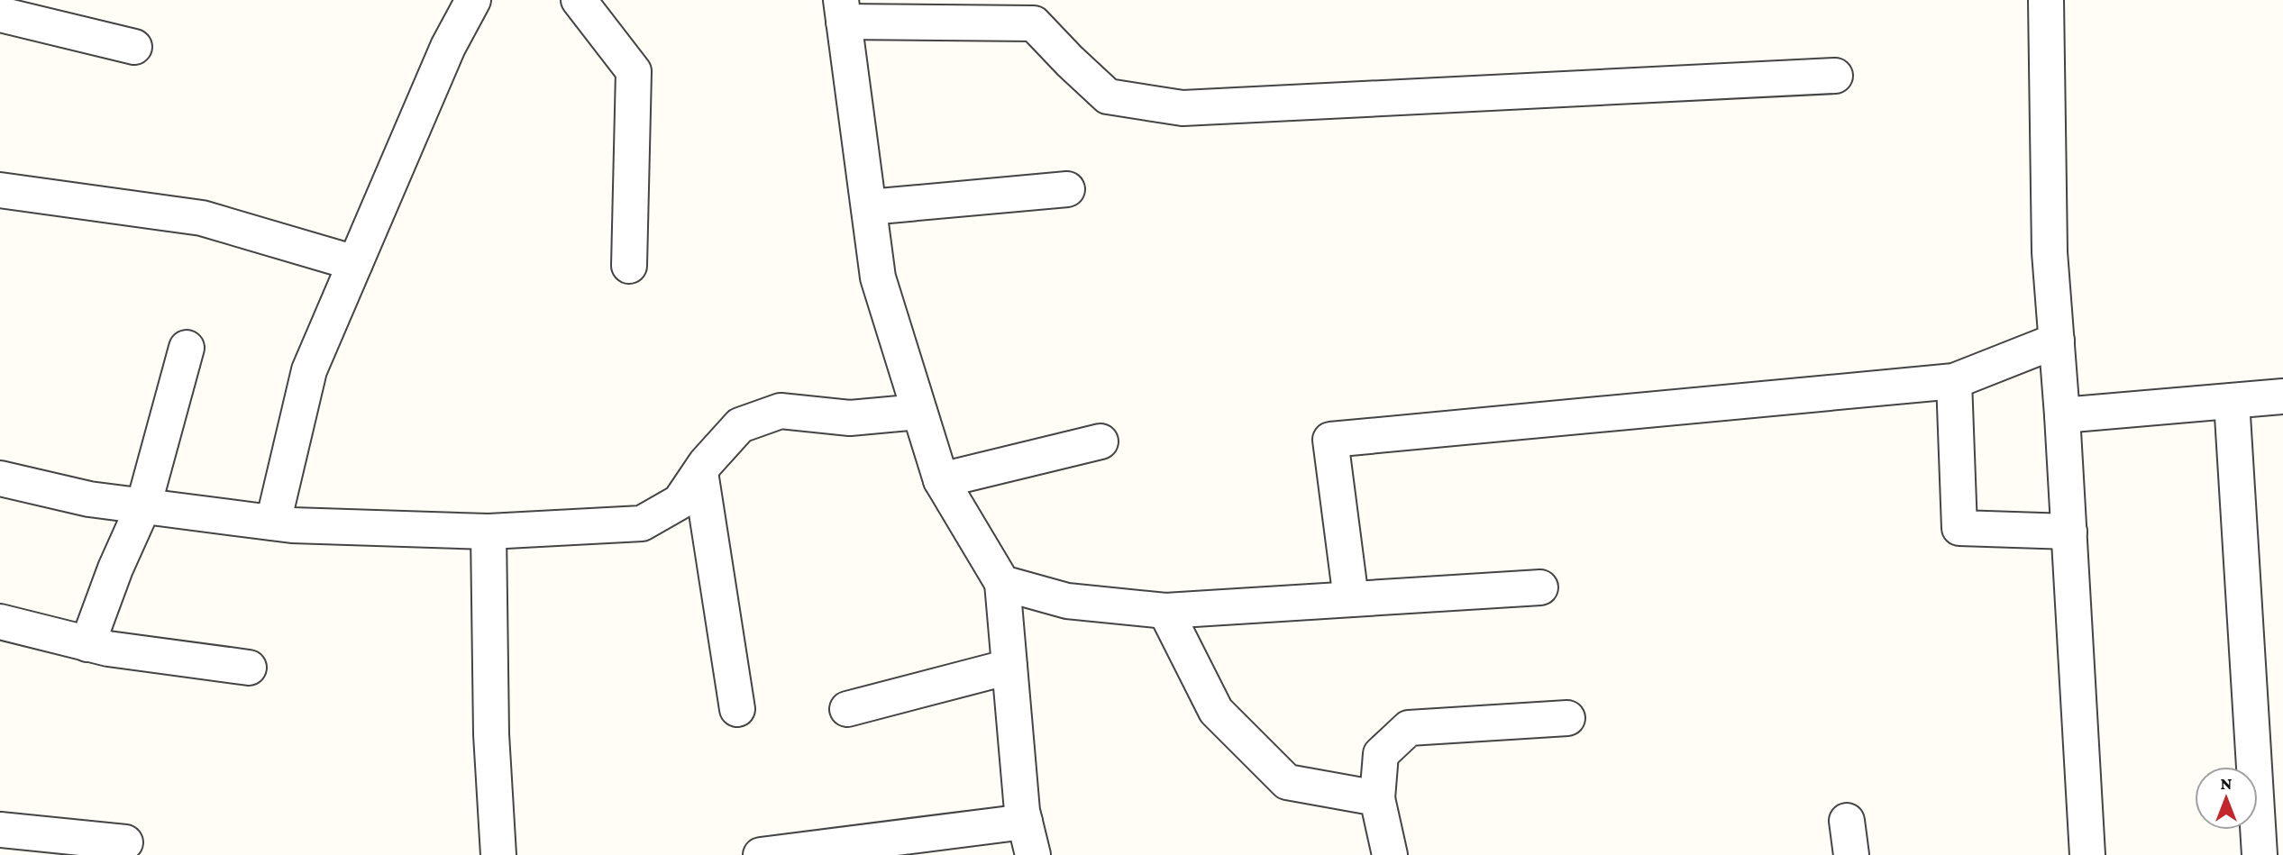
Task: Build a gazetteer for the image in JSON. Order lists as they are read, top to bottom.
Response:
{
  "north": "top"
}
